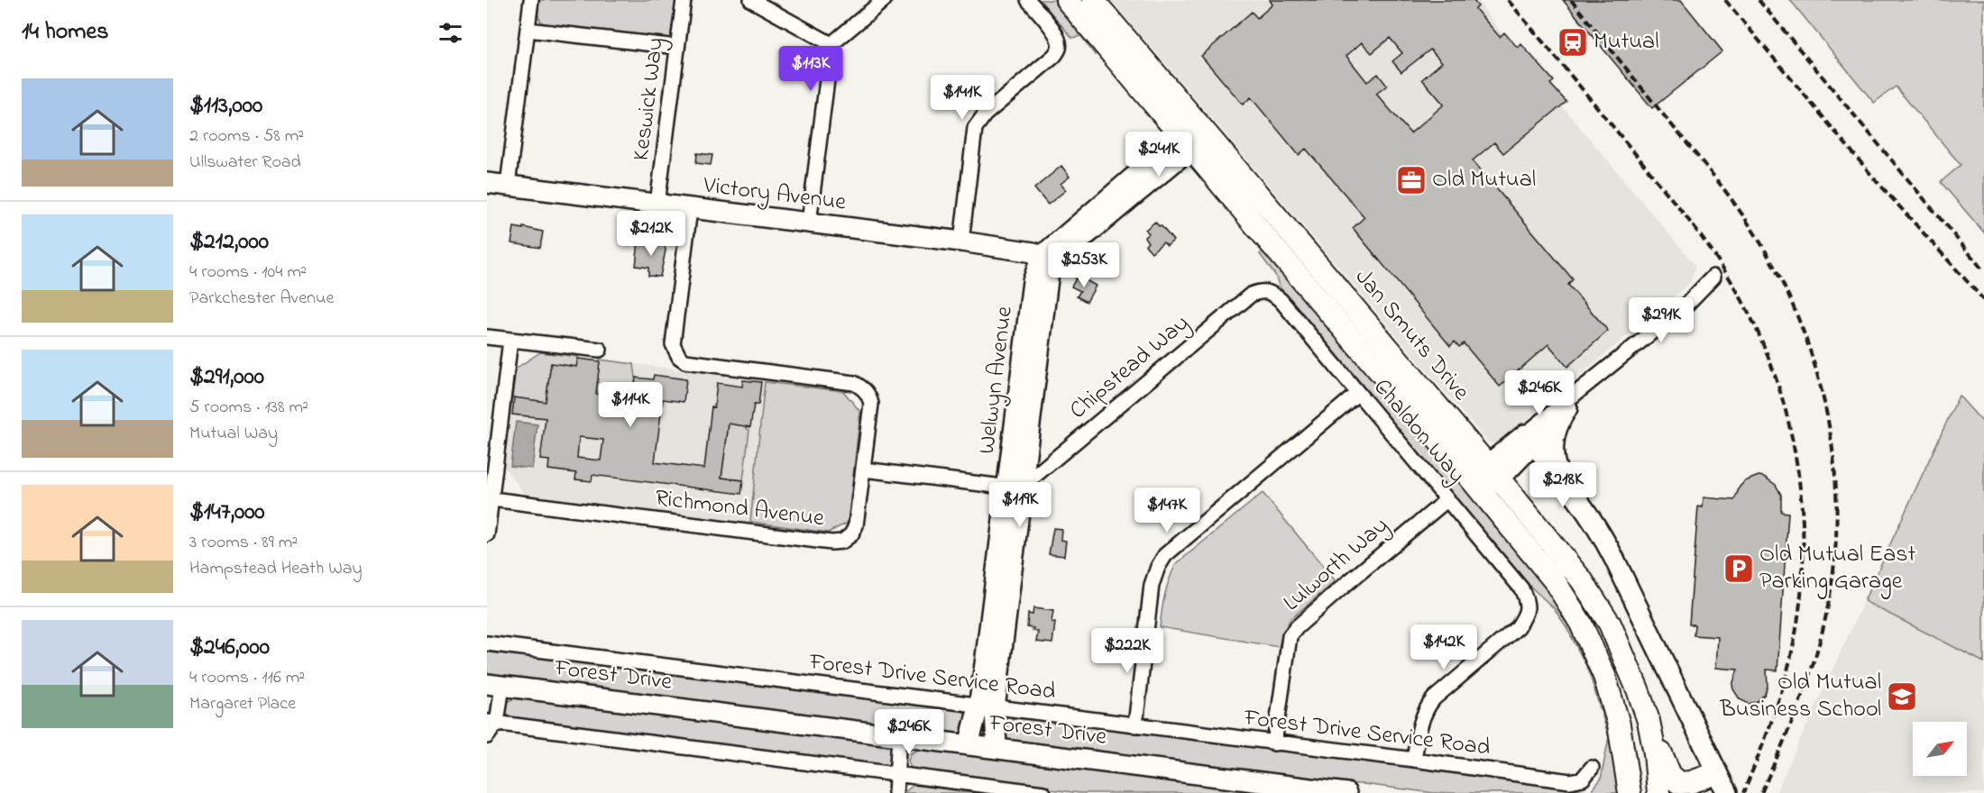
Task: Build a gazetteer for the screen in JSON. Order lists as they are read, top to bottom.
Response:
{
  "streets": {
    "main road": ["Jan Smuts Drive"],
    "street": [
      "Keswick Way",
      "Victory Avenue",
      "Chipstead Way",
      "Welwyn Avenue",
      "Chaldon Way",
      "Richmond Avenue",
      "Lulworth Way",
      "Forest Drive",
      "Forest Drive Service Road"
    ]
  },
  "crossings": [
    ["Keswick Way", "Victory Avenue"],
    ["Victory Avenue", "Welwyn Avenue"],
    ["Victory Avenue", "Richmond Avenue"],
    ["Jan Smuts Drive", "Welwyn Avenue"],
    ["Chipstead Way", "Welwyn Avenue"],
    ["Chipstead Way", "Chaldon Way"],
    ["Welwyn Avenue", "Forest Drive"],
    ["Welwyn Avenue", "Forest Drive Service Road"],
    ["Chaldon Way", "Lulworth Way"],
    ["Chaldon Way", "Forest Drive Service Road"],
    ["Lulworth Way", "Forest Drive Service Road"]
  ],
  "places": {
    "station": ["Mutual"],
    "office": ["Old Mutual"],
    "parking": ["Old Mutual East Parking Garage"],
    "school or university": ["Old Mutual Business School"]
  },
  "north": "top right",
  "page": {
    "heading": "14 homes",
    "price": [
      "$113K",
      "$141K",
      "$241K",
      "$212K",
      "$253K",
      "$291K",
      "$246K",
      "$114K",
      "$218K",
      "$119K",
      "$147K",
      "$142K",
      "$222K",
      "$246K"
    ],
    "list": [
      {
        "name": "$113,000",
        "note": "2 rooms · 58 m² · Ullswater Road"
      },
      {
        "name": "$212,000",
        "note": "4 rooms · 104 m² · Parkchester Avenue"
      },
      {
        "name": "$291,000",
        "note": "5 rooms · 138 m² · Mutual Way"
      },
      {
        "name": "$147,000",
        "note": "3 rooms · 89 m² · Hampstead Heath Way"
      },
      {
        "name": "$246,000",
        "note": "4 rooms · 116 m² · Margaret Place"
      }
    ]
  }
}
